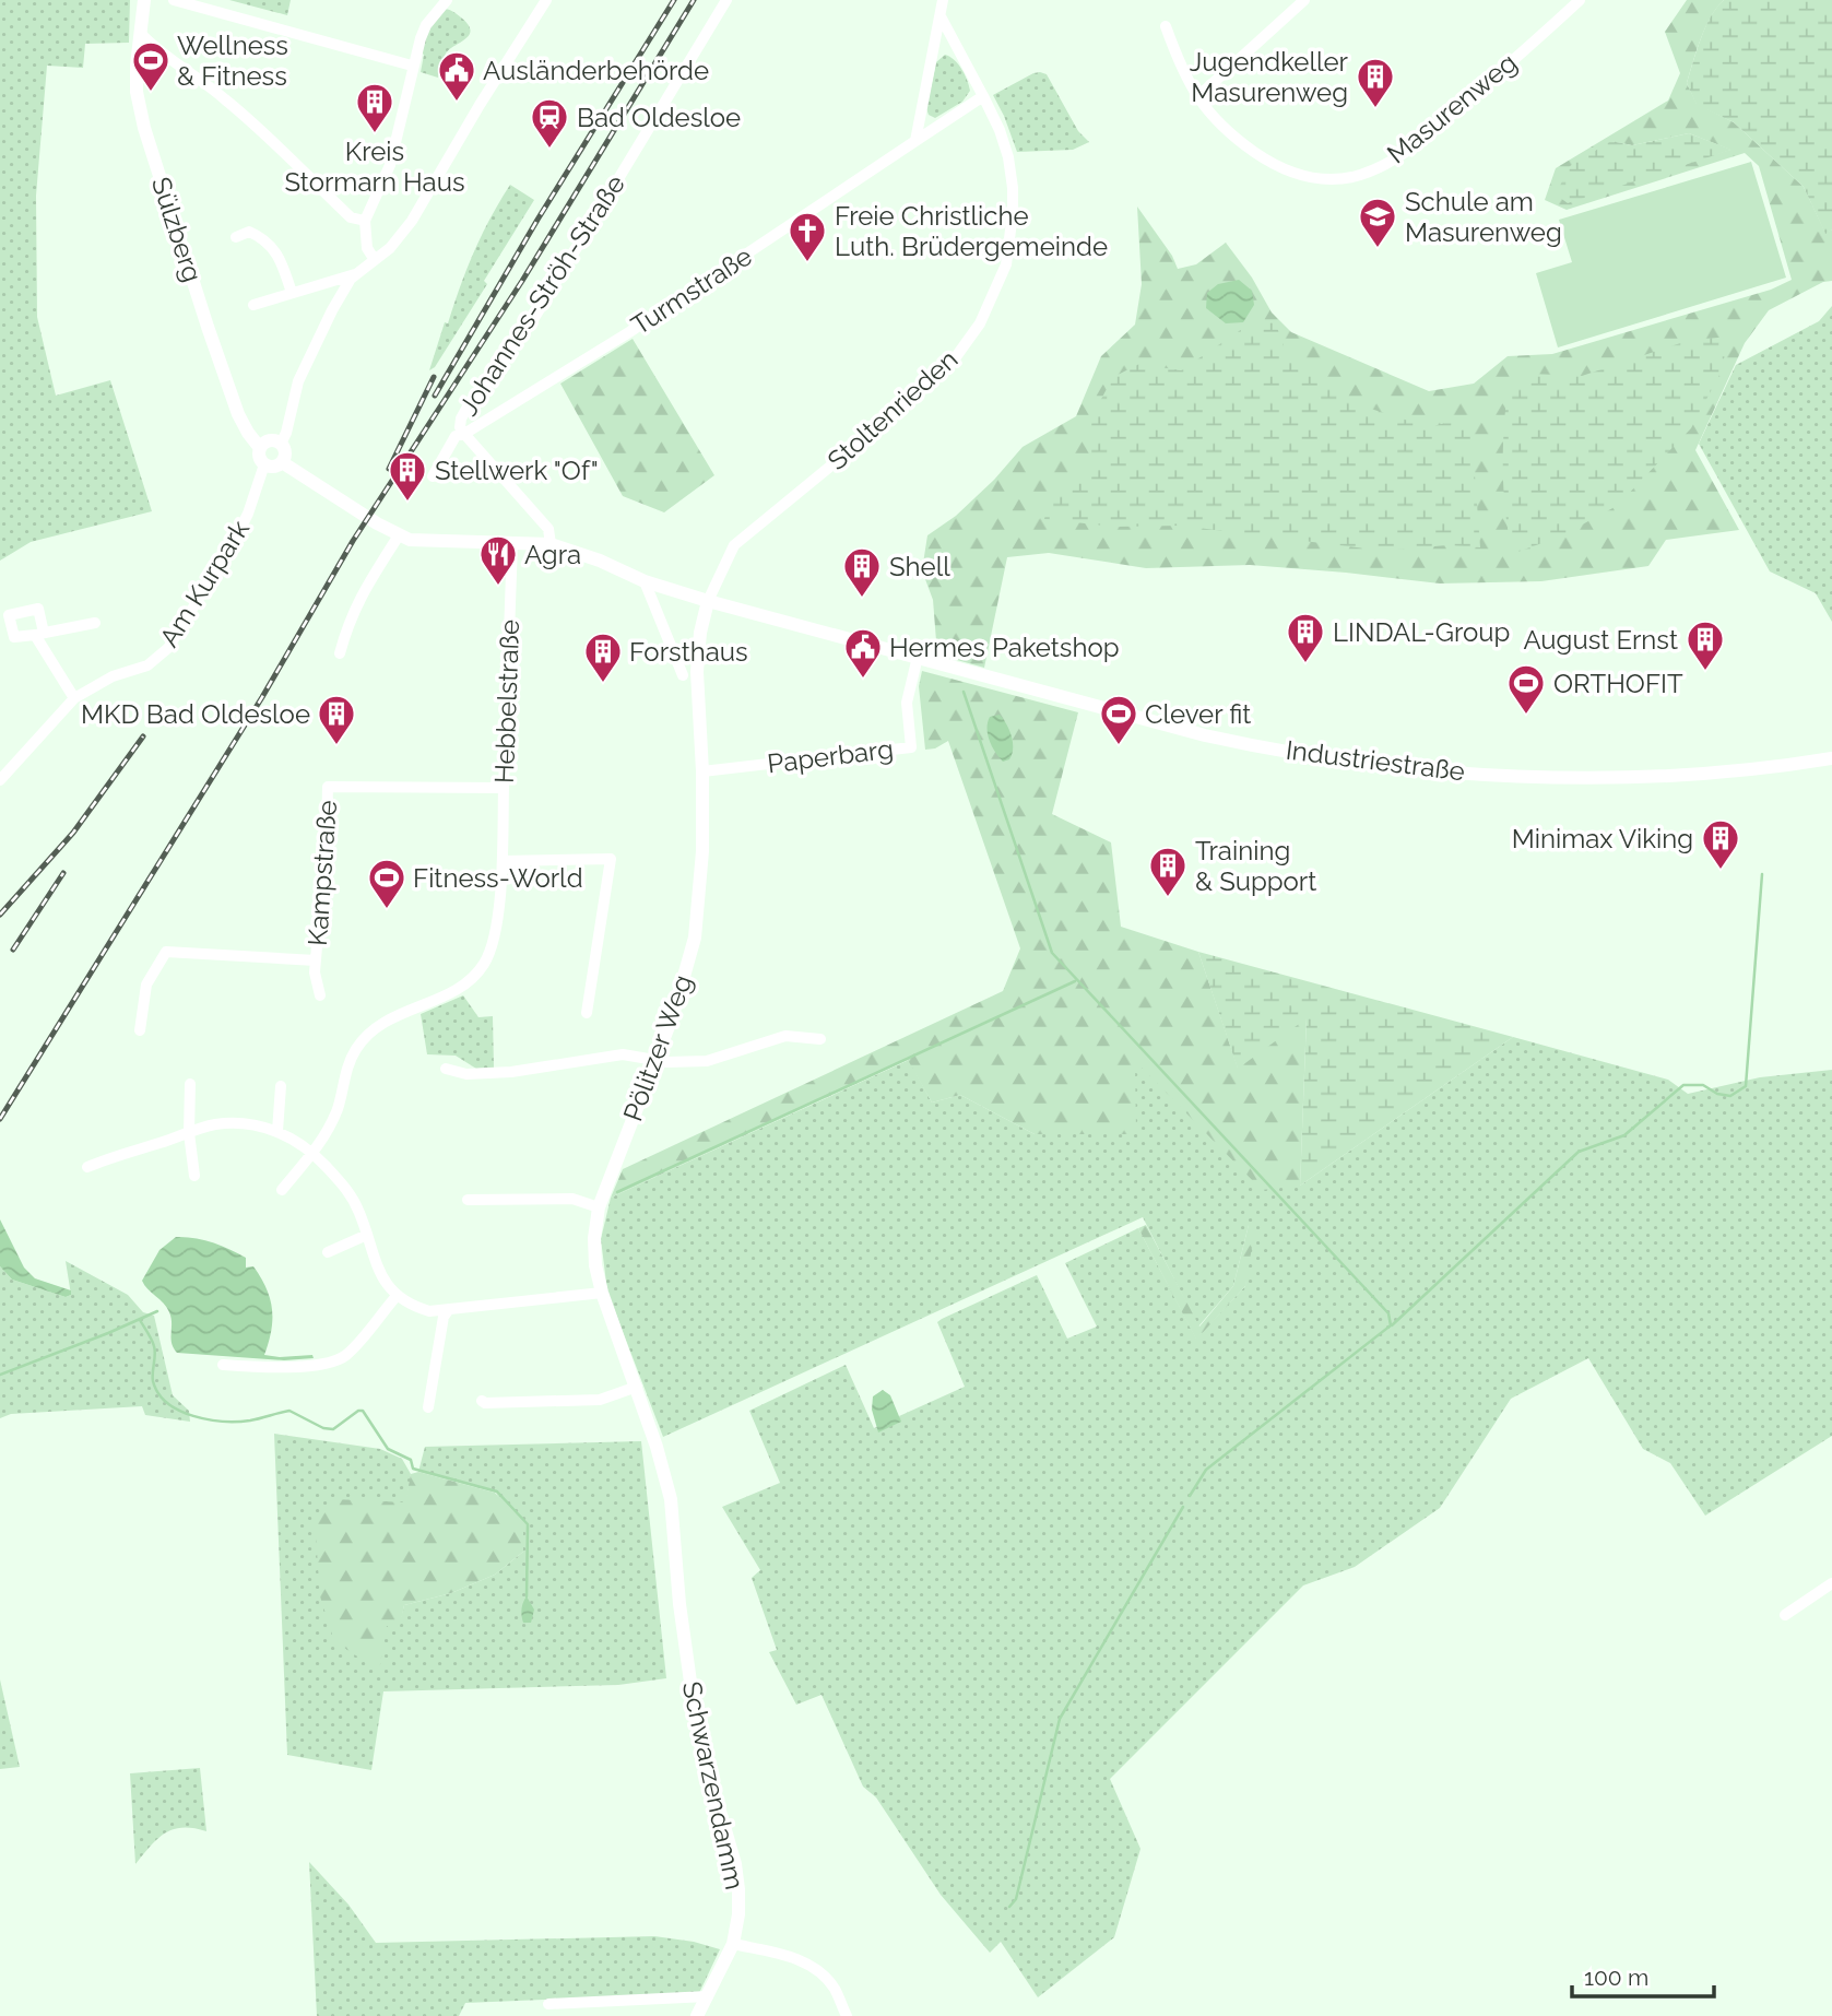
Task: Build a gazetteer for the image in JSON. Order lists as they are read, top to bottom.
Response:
{
  "streets": {
    "main road": [
      "Sülzberg",
      "Industriestraße",
      "Pölitzer Weg",
      "Schwarzendamm"
    ],
    "street": [
      "Masurenweg",
      "Turmstraße",
      "Johannes-Ströh-Straße",
      "Stoltenrieden",
      "Am Kurpark",
      "Hebbelstraße",
      "Paperbarg",
      "Kampstraße"
    ]
  },
  "crossings": [
    ["Sülzberg", "Am Kurpark"],
    ["Turmstraße", "Johannes-Ströh-Straße"],
    ["Turmstraße", "Stoltenrieden"],
    ["Stoltenrieden", "Industriestraße"],
    ["Stoltenrieden", "Pölitzer Weg"],
    ["Hebbelstraße", "Kampstraße"],
    ["Paperbarg", "Industriestraße"],
    ["Paperbarg", "Pölitzer Weg"],
    ["Industriestraße", "Pölitzer Weg"],
    ["Pölitzer Weg", "Schwarzendamm"]
  ],
  "places": {
    "sports": [
      "Wellness & Fitness",
      "ORTHOFIT",
      "Clever fit",
      "Fitness-World"
    ],
    "public building": ["Ausländerbehörde", "Hermes Paketshop"],
    "building": [
      "Jugendkeller Masurenweg",
      "Kreis Stormarn Haus",
      "Stellwerk \"Of\"",
      "Shell",
      "LINDAL-Group",
      "August Ernst",
      "Forsthaus",
      "MKD Bad Oldesloe",
      "Minimax Viking",
      "Training & Support"
    ],
    "station": ["Bad Oldesloe"],
    "school or university": ["Schule am Masurenweg"],
    "church": ["Freie Christliche Luth. Brüdergemeinde"],
    "restaurant": ["Agra"]
  },
  "scale_bar": "100 m"
}
